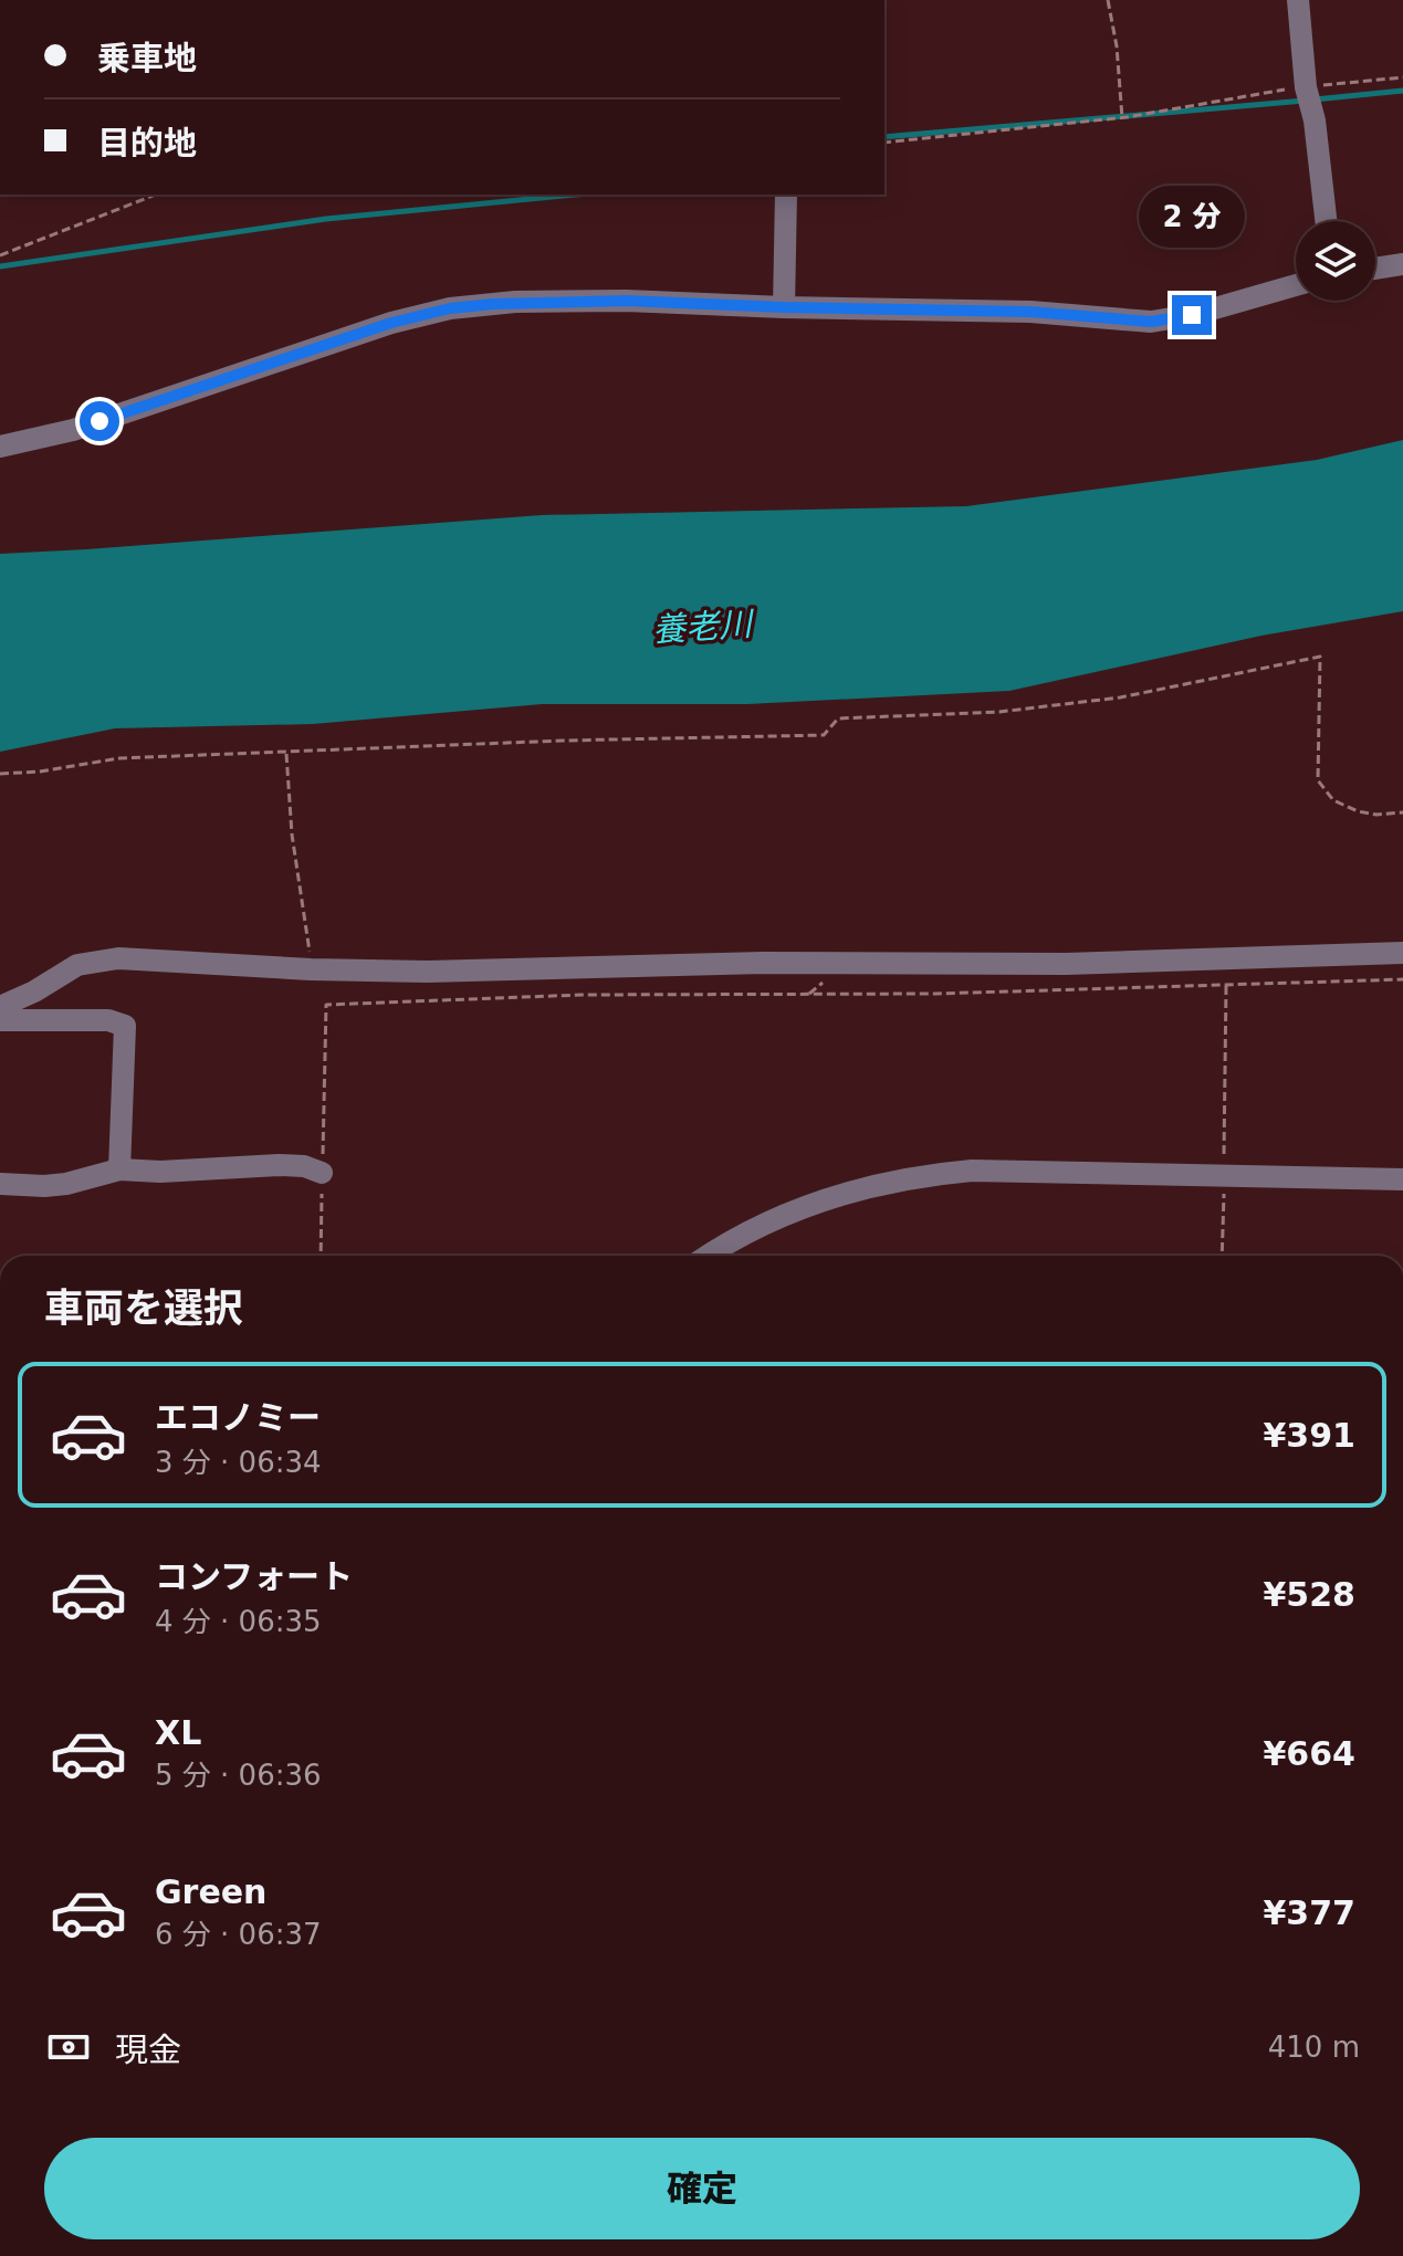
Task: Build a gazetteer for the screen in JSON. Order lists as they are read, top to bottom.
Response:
{
  "water": ["養老川"],
  "page": {
    "banner": ["乗車地", "目的地"],
    "bubble": "2 分",
    "heading": "車両を選択",
    "list": [
      {
        "name": "エコノミー",
        "note": "3 分 · 06:34",
        "value": "¥391"
      },
      {
        "name": "コンフォート",
        "note": "4 分 · 06:35",
        "value": "¥528"
      },
      {
        "name": "XL",
        "note": "5 分 · 06:36",
        "value": "¥664"
      },
      {
        "name": "Green",
        "note": "6 分 · 06:37",
        "value": "¥377"
      }
    ],
    "pay": ["現金", "410 m"],
    "buttons": "確定"
  }
}
